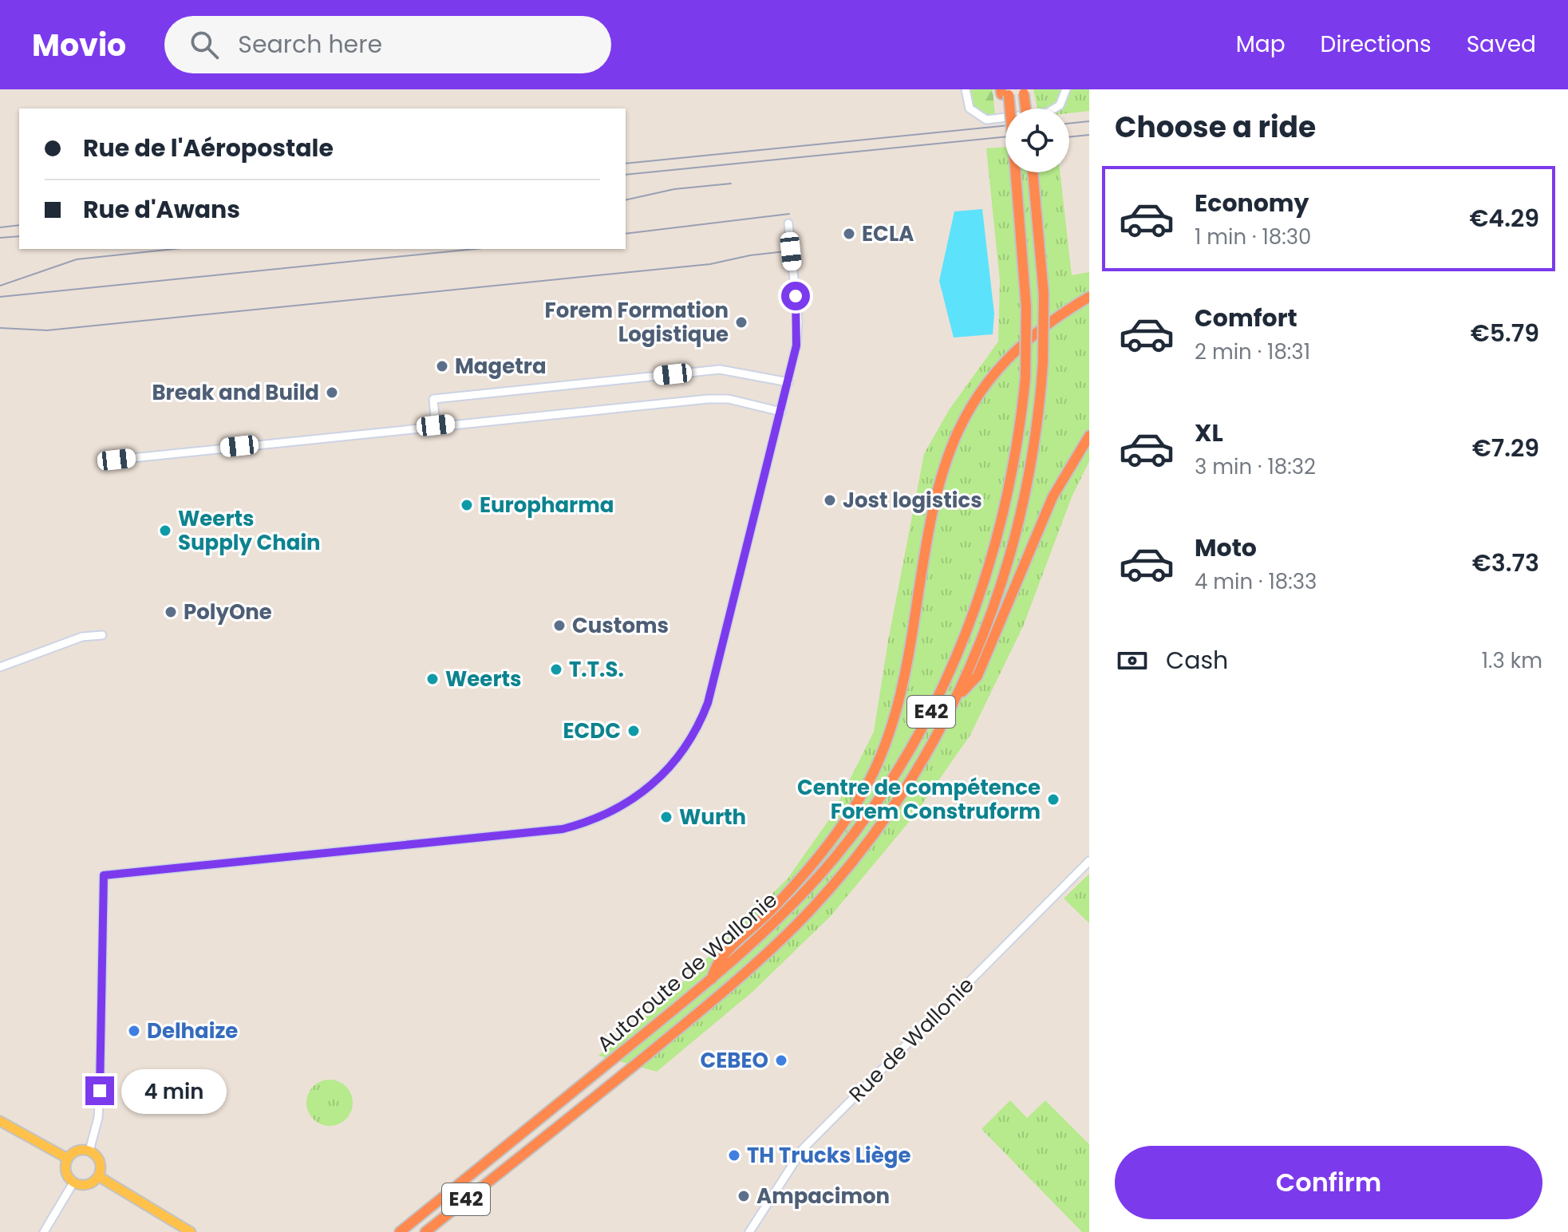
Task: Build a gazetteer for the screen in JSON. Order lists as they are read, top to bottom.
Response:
{
  "streets": {
    "highway": ["E42", "Autoroute de Wallonie"],
    "street": ["Rue de Wallonie"]
  },
  "places": [
    "ECLA",
    "Forem Formation Logistique",
    "Magetra",
    "Break and Build",
    "Jost logistics",
    "Europharma",
    "Weerts Supply Chain",
    "PolyOne",
    "Customs",
    "T.T.S.",
    "Weerts",
    "ECDC",
    "Centre de compétence Forem Construform",
    "Wurth",
    "Delhaize",
    "CEBEO",
    "TH Trucks Liège",
    "Ampacimon"
  ],
  "page": {
    "header": "Movio",
    "search": "Search here",
    "nav": ["Map", "Directions", "Saved"],
    "heading": "Choose a ride",
    "banner": ["Rue de l'Aéropostale", "Rue d'Awans"],
    "list": [
      {
        "name": "Economy",
        "note": "1 min · 18:30",
        "value": "€4.29"
      },
      {
        "name": "Comfort",
        "note": "2 min · 18:31",
        "value": "€5.79"
      },
      {
        "name": "XL",
        "note": "3 min · 18:32",
        "value": "€7.29"
      },
      {
        "name": "Moto",
        "note": "4 min · 18:33",
        "value": "€3.73"
      }
    ],
    "pay": ["Cash", "1.3 km"],
    "bubble": "4 min",
    "buttons": "Confirm"
  }
}
